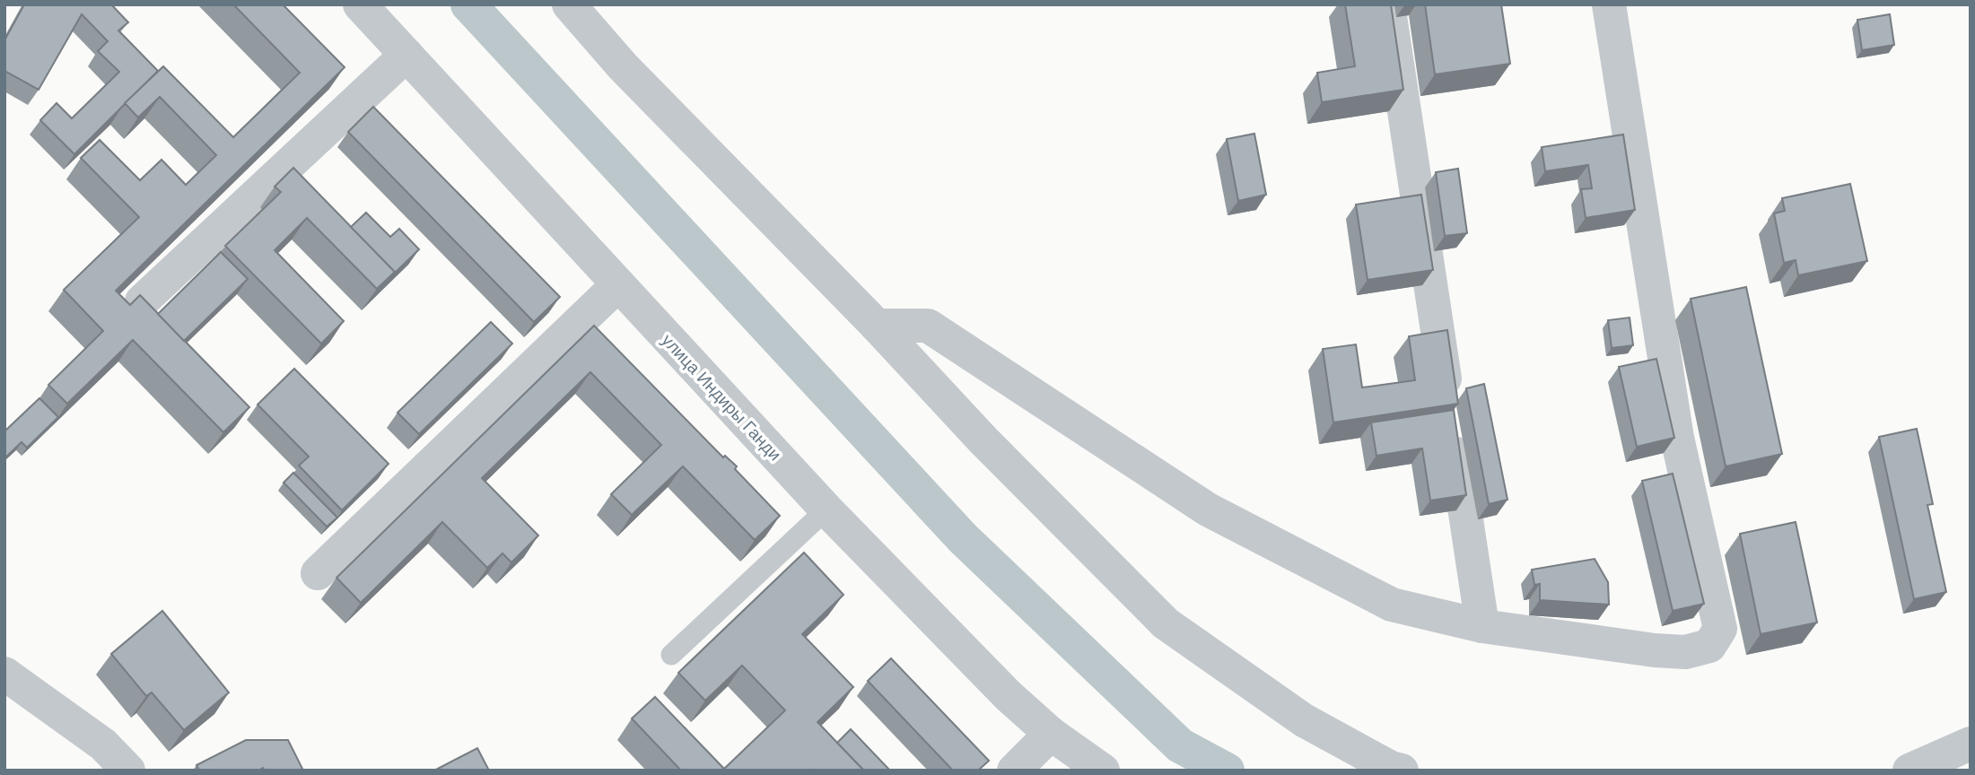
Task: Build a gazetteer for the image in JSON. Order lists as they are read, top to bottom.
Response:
{
  "streets": {
    "street": ["улица Индиры Ганди"]
  }
}
